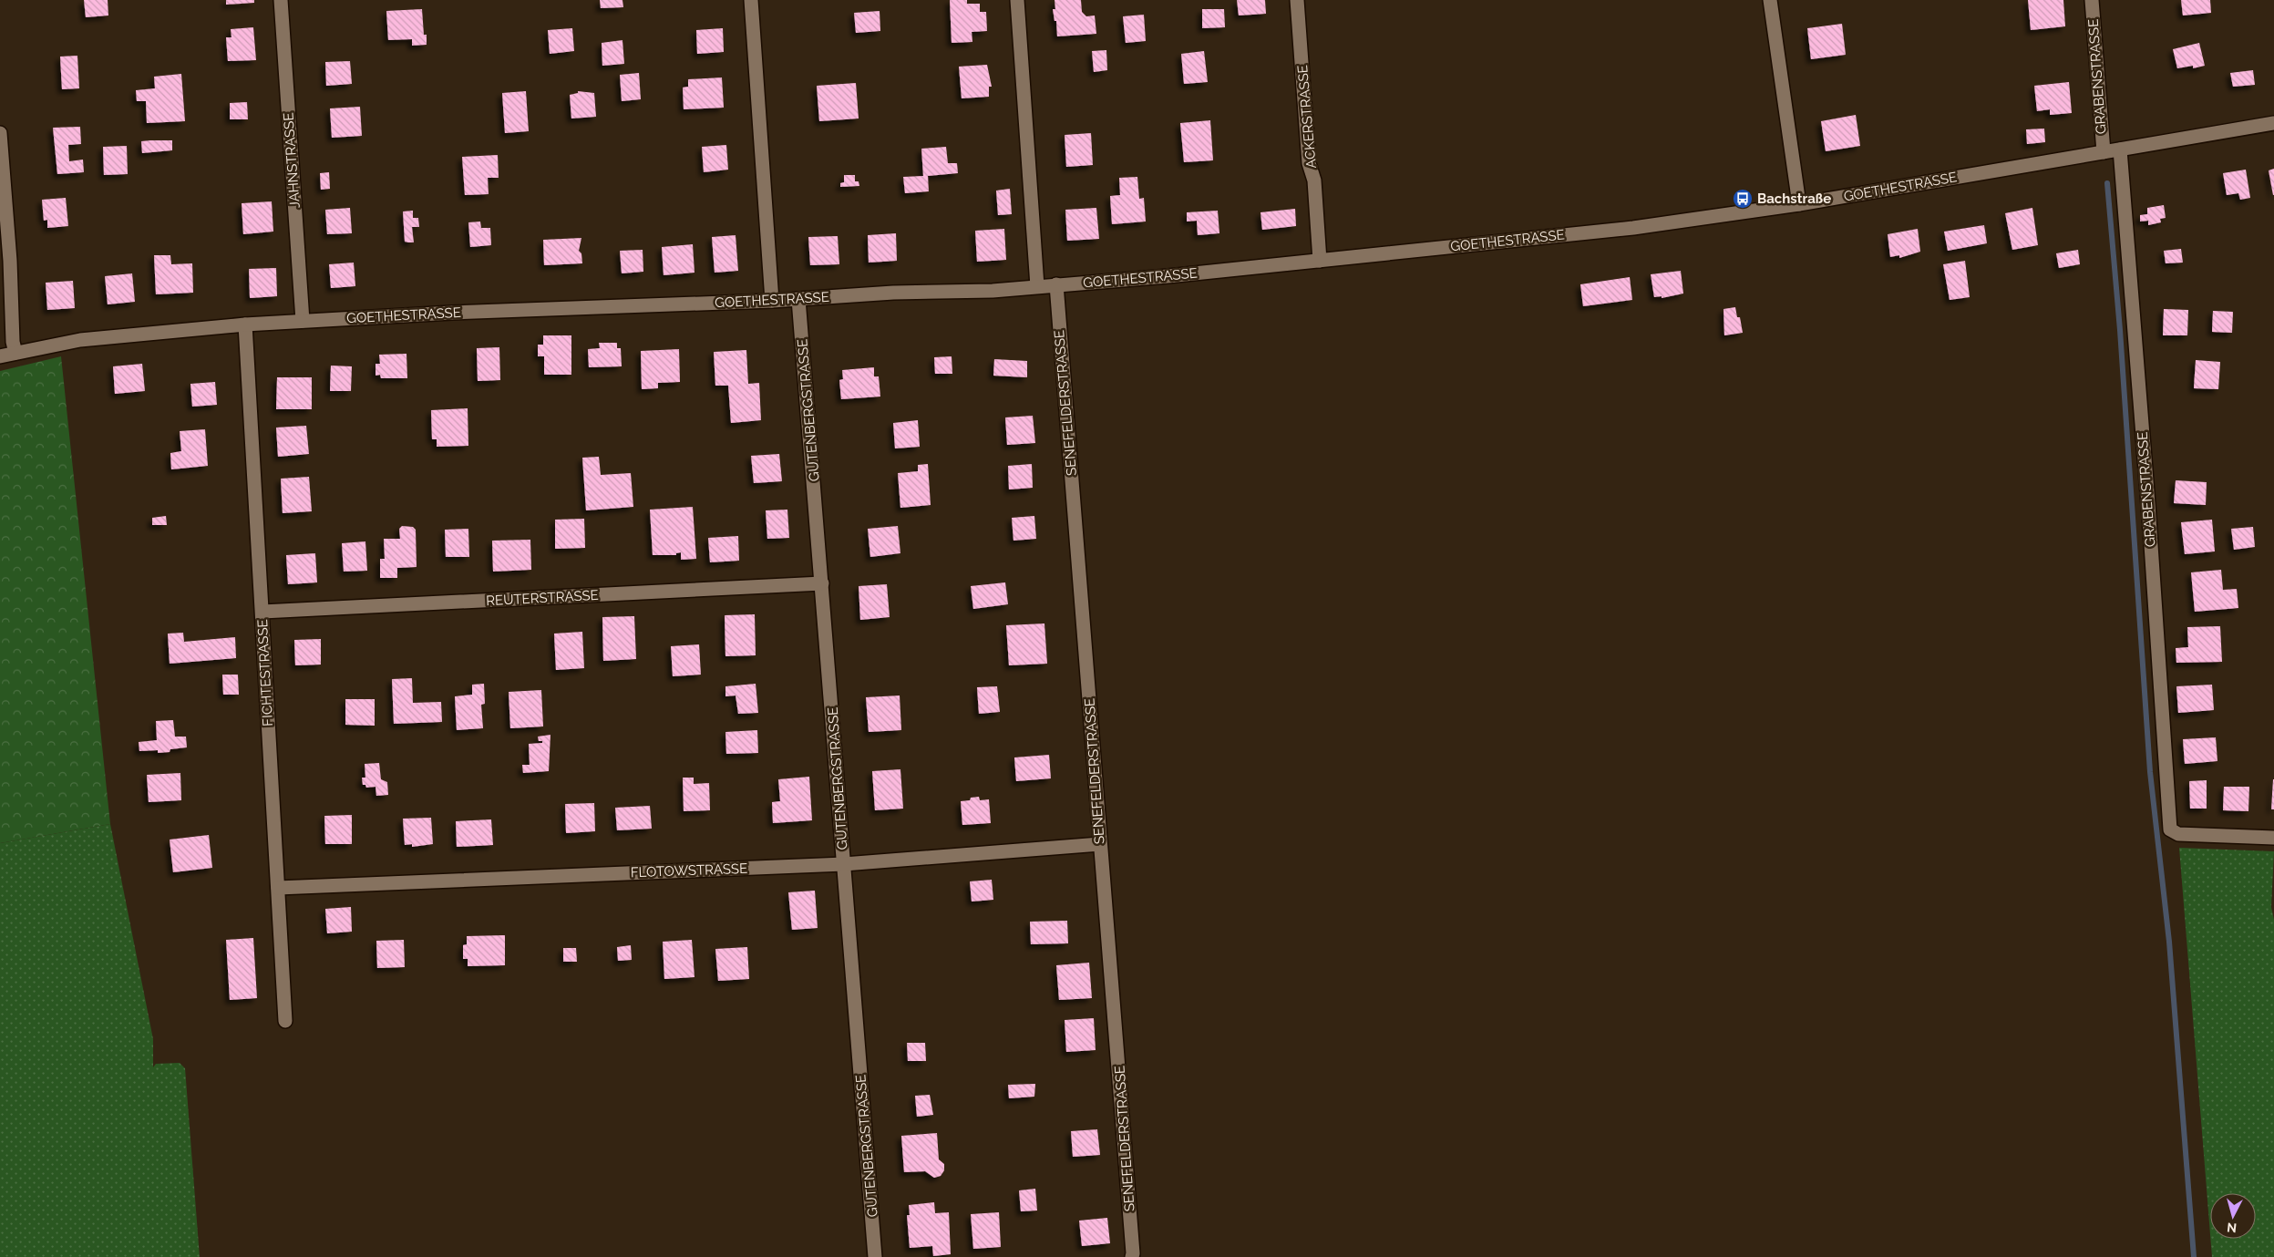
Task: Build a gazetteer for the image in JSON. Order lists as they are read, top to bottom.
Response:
{
  "streets": {
    "street": [
      "GRABENSTRASSE",
      "ACKERSTRASSE",
      "JAHNSTRASSE",
      "GOETHESTRASSE",
      "SENEFELDERSTRASSE",
      "GUTENBERGSTRASSE",
      "REUTERSTRASSE",
      "FICHTESTRASSE",
      "FLOTOWSTRASSE"
    ]
  },
  "crossings": [
    ["GRABENSTRASSE", "GOETHESTRASSE"],
    ["ACKERSTRASSE", "GOETHESTRASSE"],
    ["JAHNSTRASSE", "GOETHESTRASSE"],
    ["GOETHESTRASSE", "SENEFELDERSTRASSE"],
    ["GOETHESTRASSE", "GUTENBERGSTRASSE"],
    ["GOETHESTRASSE", "FICHTESTRASSE"],
    ["SENEFELDERSTRASSE", "FLOTOWSTRASSE"],
    ["GUTENBERGSTRASSE", "REUTERSTRASSE"],
    ["GUTENBERGSTRASSE", "FLOTOWSTRASSE"],
    ["REUTERSTRASSE", "FICHTESTRASSE"],
    ["FICHTESTRASSE", "FLOTOWSTRASSE"]
  ],
  "places": {
    "bus stop": ["Bachstraße"]
  },
  "north": "bottom"
}
